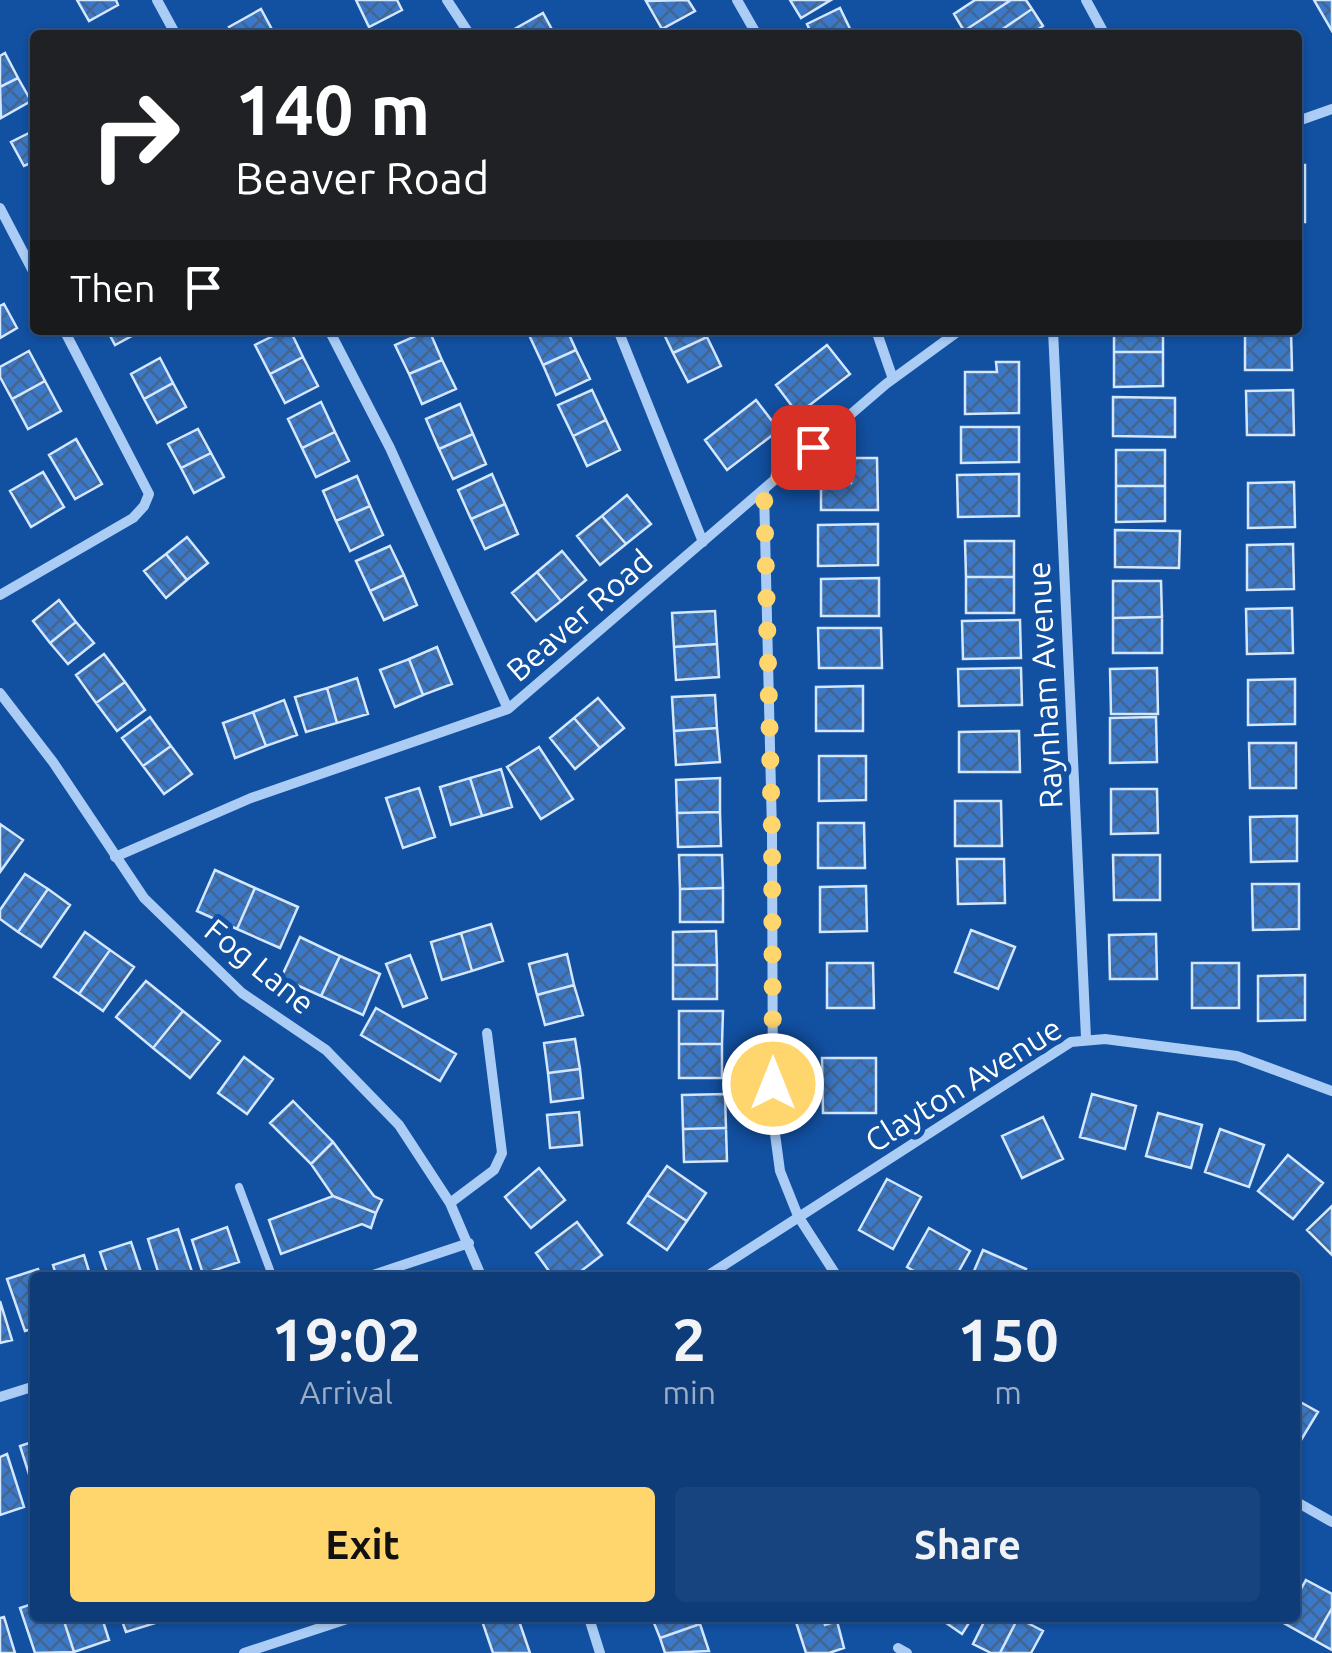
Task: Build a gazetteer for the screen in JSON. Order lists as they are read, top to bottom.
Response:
{
  "streets": {
    "street": [
      "Beaver Road",
      "Raynham Avenue",
      "Fog Lane",
      "Clayton Avenue"
    ]
  },
  "crossings": [
    ["Beaver Road", "Fog Lane"],
    ["Raynham Avenue", "Clayton Avenue"]
  ],
  "page": {
    "turn": ["140 m", "Beaver Road"],
    "then": "Then",
    "eta": [
      "19:02",
      "Arrival",
      "2",
      "min",
      "150",
      "m"
    ],
    "buttons": ["Exit", "Share"]
  }
}
